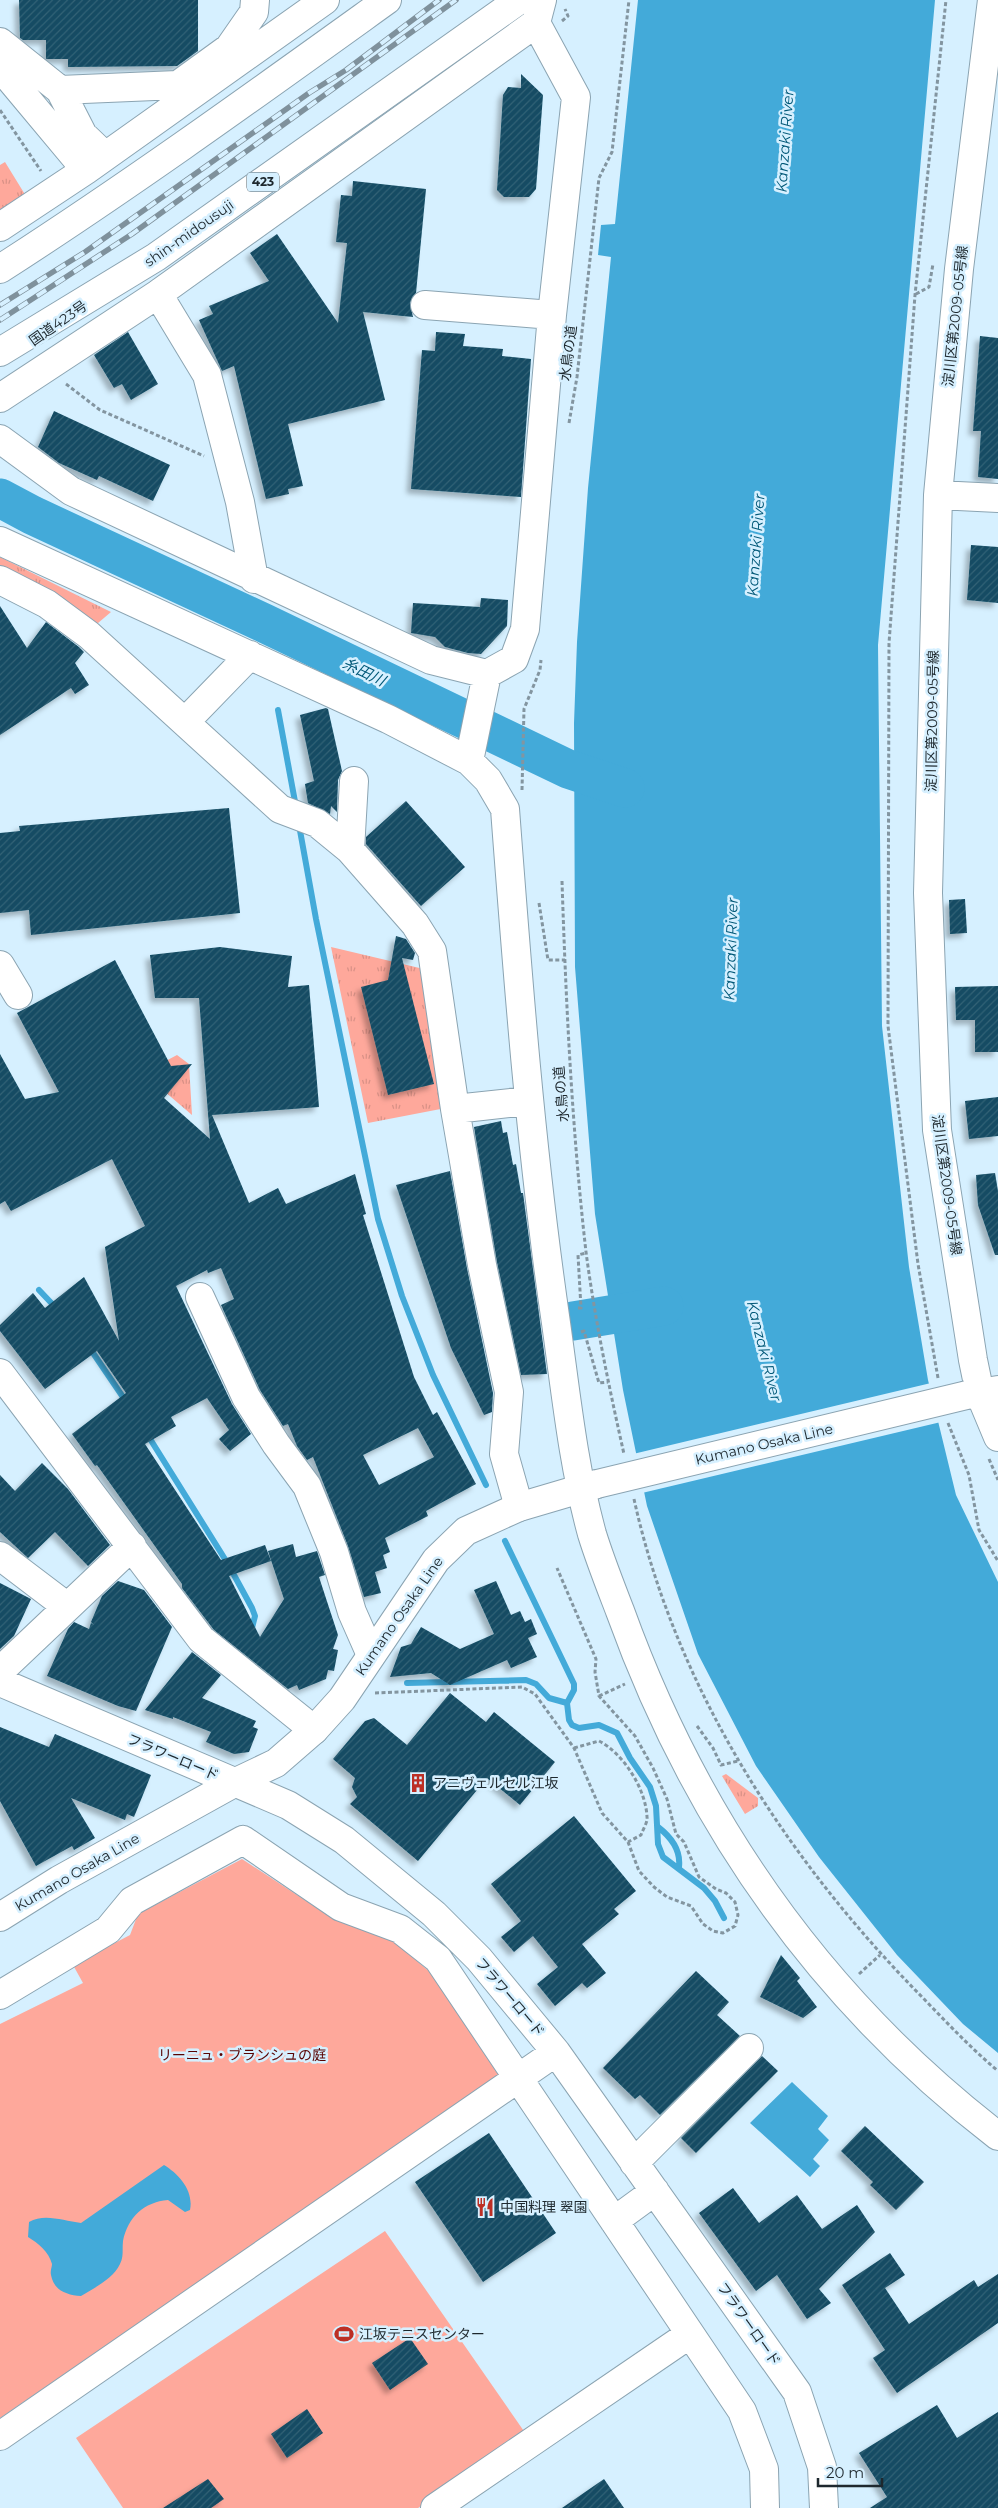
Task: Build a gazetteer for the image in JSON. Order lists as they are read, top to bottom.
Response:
{
  "streets": {
    "main road": [
      "423",
      "shin-midousuji",
      "淀川区第2009-05号線",
      "国道423号",
      "Kumano Osaka Line",
      "フラワーロード"
    ],
    "path": ["水鳥の道"]
  },
  "crossings": [
    ["shin-midousuji", "国道423号"],
    ["淀川区第2009-05号線", "Kumano Osaka Line"],
    ["Kumano Osaka Line", "フラワーロード"]
  ],
  "water": ["Kanzaki River", "糸田川"],
  "parks": ["リーニュ・ブランシュの庭"],
  "places": {
    "building": ["アニヴェルセル江坂"],
    "restaurant": ["中国料理 翠園"],
    "sports": ["江坂テニスセンター"]
  },
  "scale_bar": "20 m"
}
